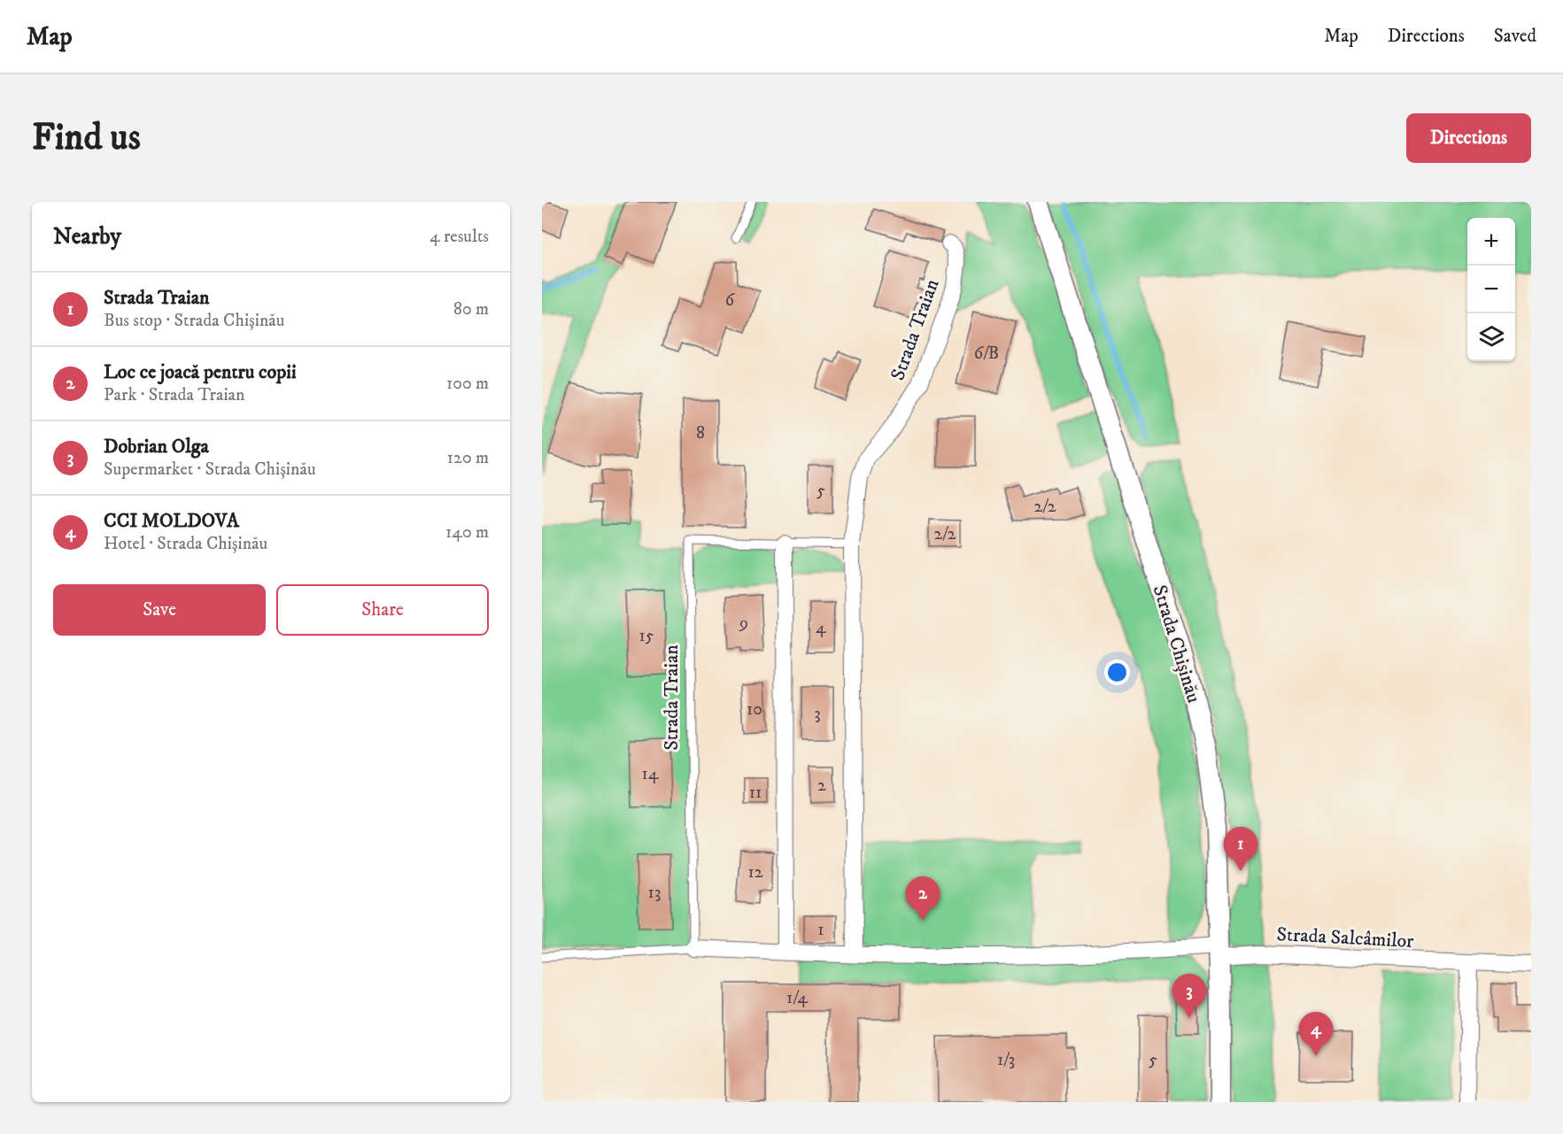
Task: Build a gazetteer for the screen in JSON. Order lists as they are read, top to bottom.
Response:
{
  "streets": {
    "street": ["Strada Traian", "Strada Chișinău", "Strada Salcâmilor"]
  },
  "crossings": [
    ["Strada Chișinău", "Strada Salcâmilor"]
  ],
  "house_numbers": [
    "6",
    "6/B",
    "8",
    "5",
    "2/2",
    "2/2",
    "9",
    "4",
    "15",
    "10",
    "3",
    "14",
    "2",
    "11",
    "12",
    "13",
    "1",
    "1/4",
    "1/3",
    "5"
  ],
  "page": {
    "header": "Map",
    "nav": ["Map", "Directions", "Saved"],
    "buttons": [
      "Directions",
      ["Save", "Share"]
    ],
    "title": "Find us",
    "heading": ["Nearby", "4 results"],
    "map_buttons": ["+", "−"],
    "list": [
      {
        "mark": "1",
        "name": "Strada Traian",
        "note": "Bus stop · Strada Chișinău",
        "value": "80 m"
      },
      {
        "mark": "2",
        "name": "Loc ce joacă pentru copii",
        "note": "Park · Strada Traian",
        "value": "100 m"
      },
      {
        "mark": "3",
        "name": "Dobrian Olga",
        "note": "Supermarket · Strada Chișinău",
        "value": "120 m"
      },
      {
        "mark": "4",
        "name": "CCI MOLDOVA",
        "note": "Hotel · Strada Chișinău",
        "value": "140 m"
      }
    ],
    "pins": [
      "1",
      "2",
      "3",
      "4"
    ]
  }
}
